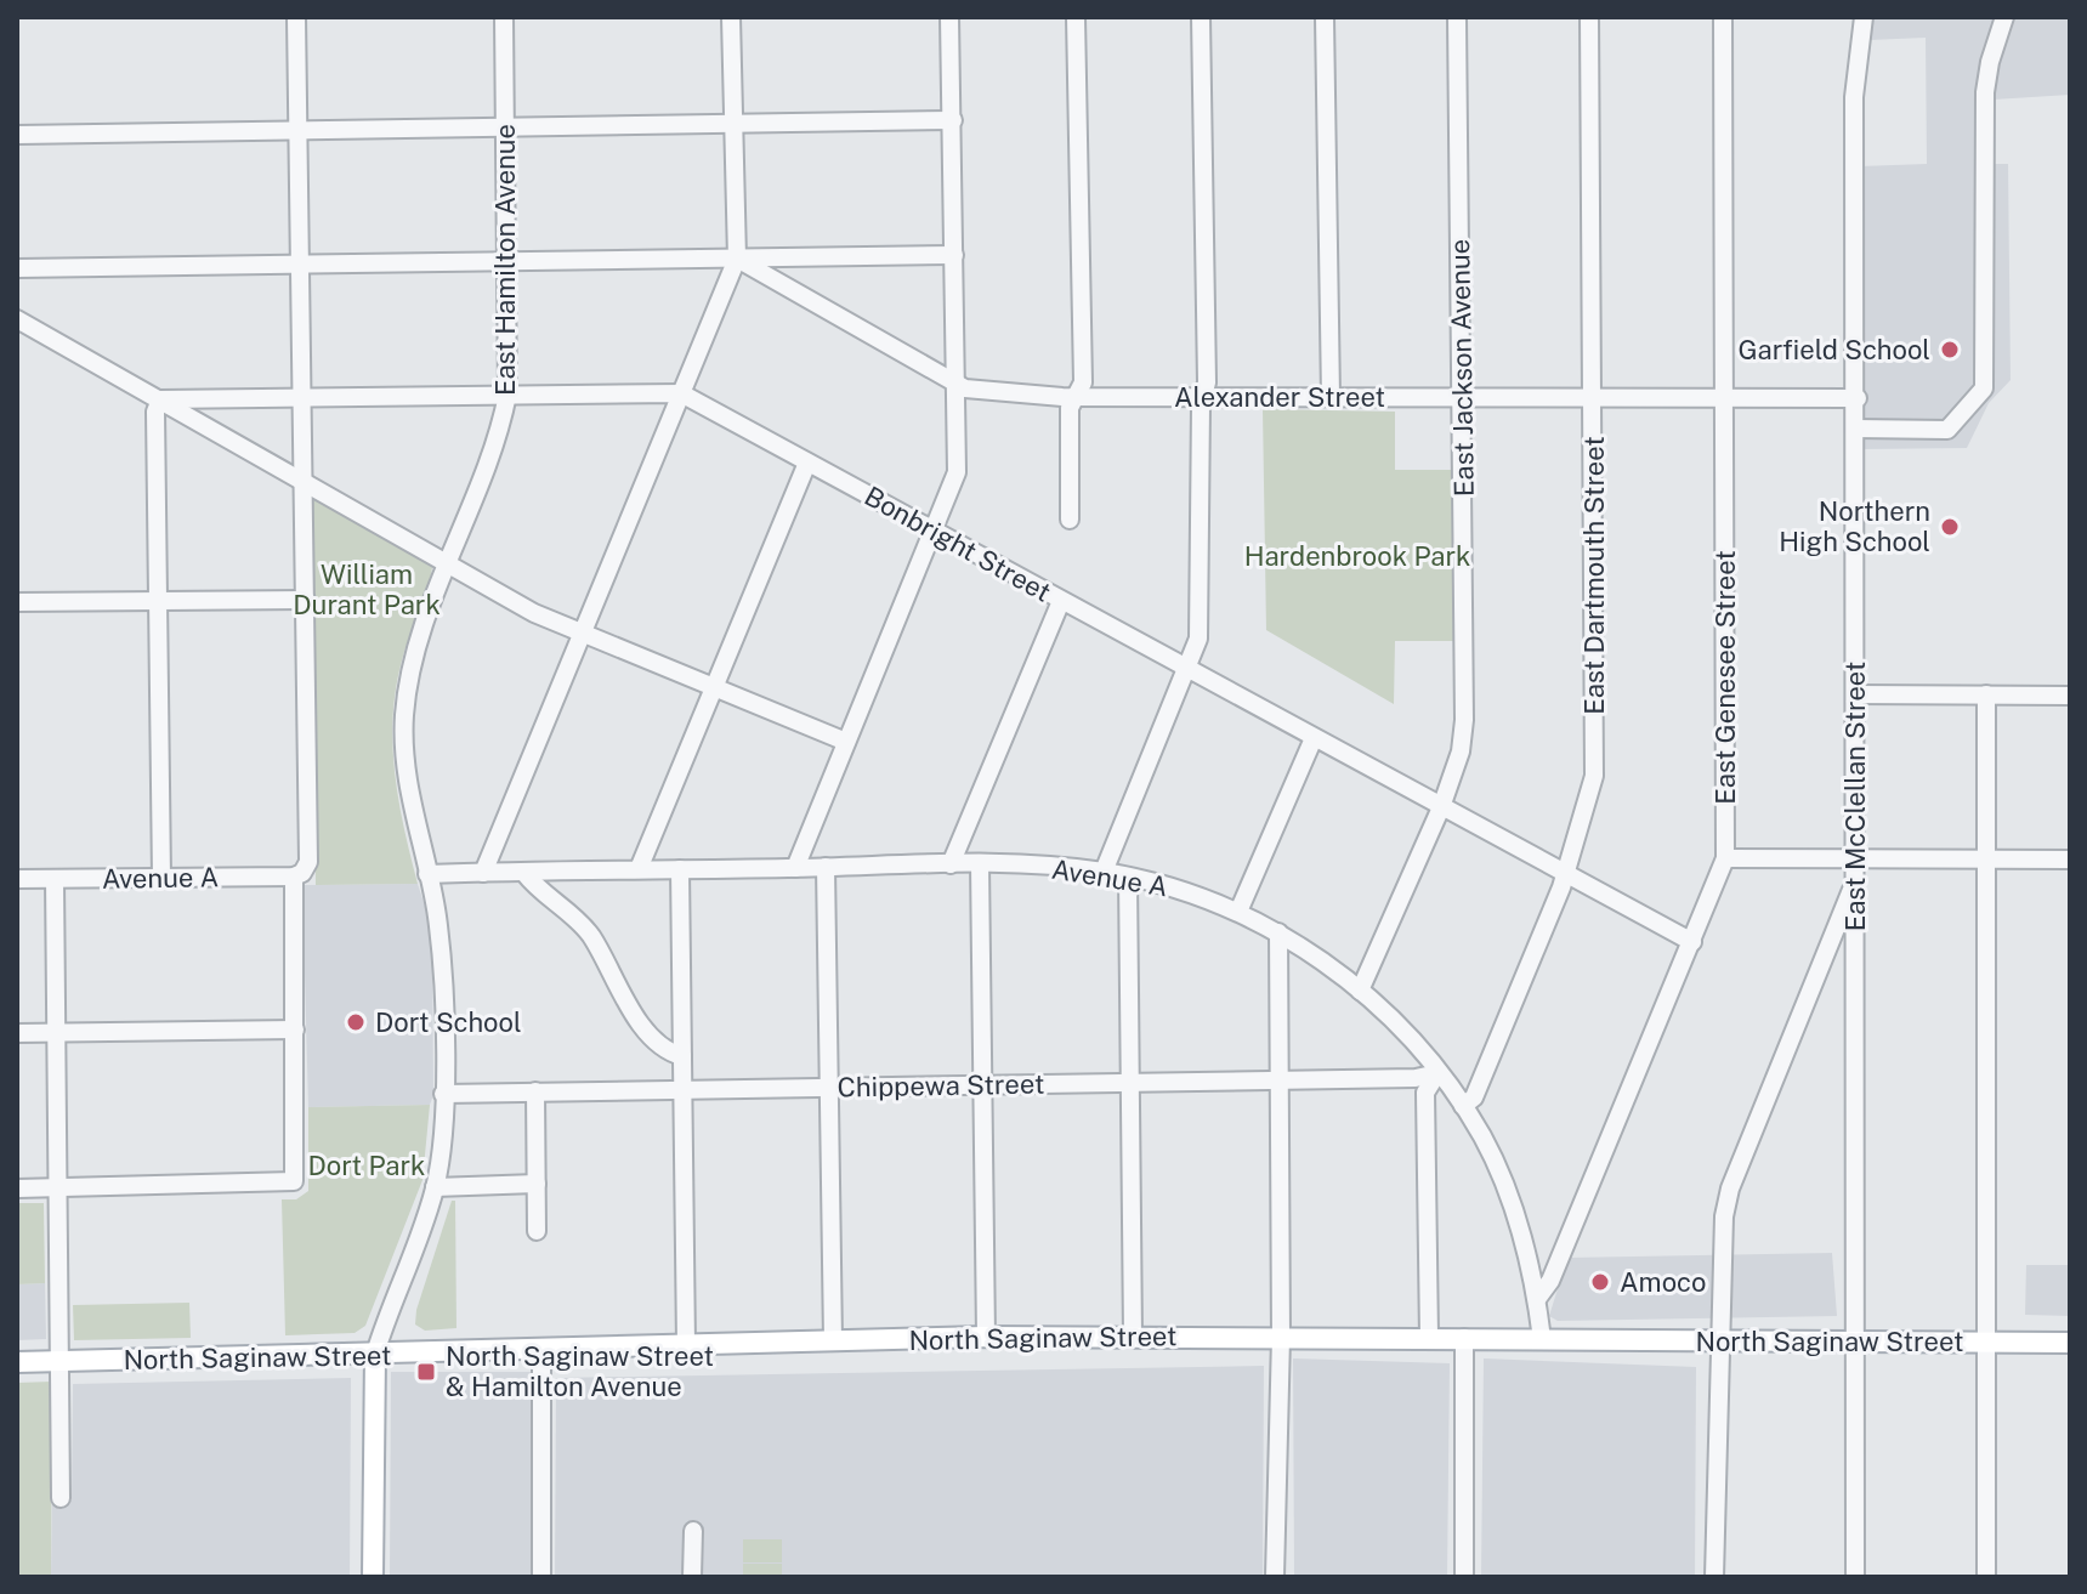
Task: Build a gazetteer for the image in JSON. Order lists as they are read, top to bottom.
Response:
{
  "streets": {
    "main road": ["East Hamilton Avenue", "North Saginaw Street"],
    "street": [
      "East Jackson Avenue",
      "Alexander Street",
      "Bonbright Street",
      "East Dartmouth Street",
      "East Genesee Street",
      "East McClellan Street",
      "Avenue A",
      "Chippewa Street"
    ]
  },
  "crossings": [
    ["East Hamilton Avenue", "Bonbright Street"],
    ["East Hamilton Avenue", "Avenue A"],
    ["East Hamilton Avenue", "Chippewa Street"],
    ["East Hamilton Avenue", "North Saginaw Street"],
    ["East Jackson Avenue", "Alexander Street"],
    ["East Jackson Avenue", "Bonbright Street"],
    ["East Jackson Avenue", "Avenue A"],
    ["Alexander Street", "East Dartmouth Street"],
    ["Alexander Street", "East Genesee Street"],
    ["Alexander Street", "East McClellan Street"],
    ["Bonbright Street", "East Dartmouth Street"],
    ["Bonbright Street", "East Genesee Street"],
    ["East Dartmouth Street", "Avenue A"],
    ["East Genesee Street", "Avenue A"],
    ["East McClellan Street", "North Saginaw Street"],
    ["Avenue A", "Chippewa Street"],
    ["Avenue A", "North Saginaw Street"]
  ],
  "parks": ["Hardenbrook Park", "William Durant Park", "Dort Park"],
  "places": {
    "other": [
      "Garfield School",
      "Northern High School",
      "Dort School",
      "Amoco"
    ],
    "transit": ["North Saginaw Street & Hamilton Avenue"]
  }
}
